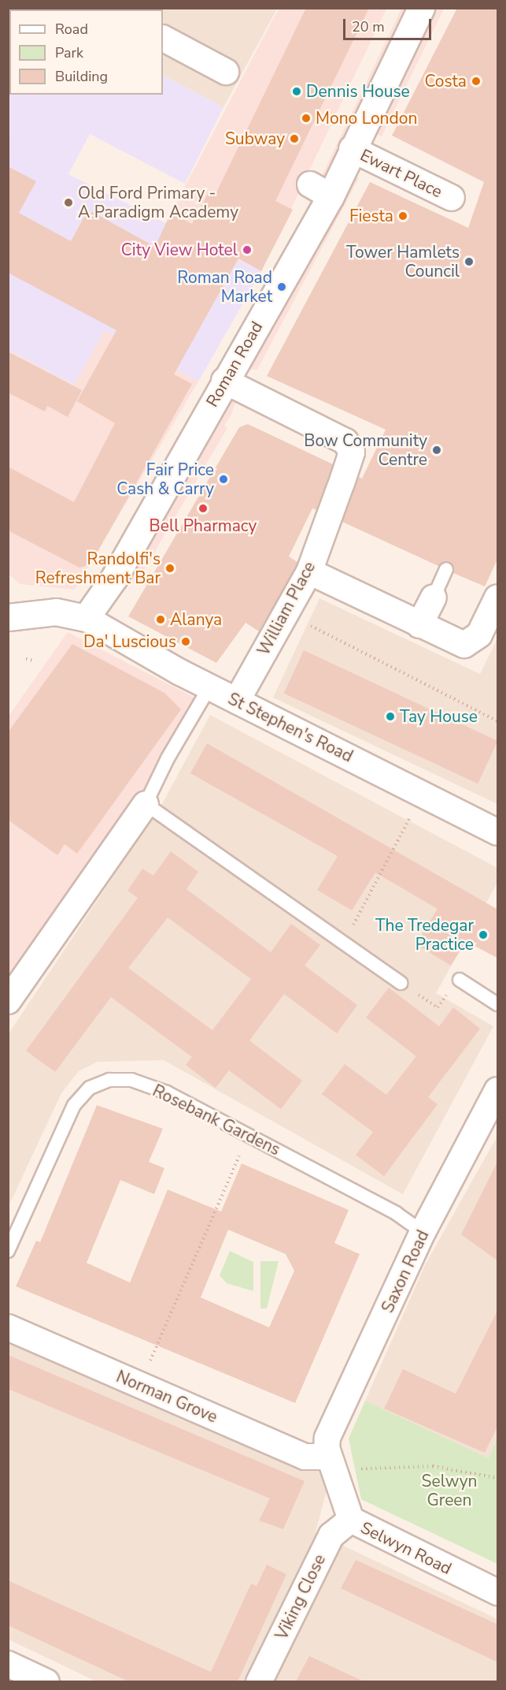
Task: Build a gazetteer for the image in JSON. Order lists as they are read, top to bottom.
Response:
{
  "streets": {
    "main road": ["Roman Road"],
    "street": [
      "Ewart Place",
      "William Place",
      "St Stephen's Road",
      "Saxon Road",
      "Norman Grove",
      "Selwyn Road",
      "Viking Close"
    ],
    "lane": ["Rosebank Gardens"]
  },
  "crossings": [
    ["Ewart Place", "Roman Road"],
    ["Roman Road", "William Place"],
    ["Roman Road", "St Stephen's Road"],
    ["William Place", "St Stephen's Road"],
    ["Rosebank Gardens", "Saxon Road"],
    ["Saxon Road", "Norman Grove"],
    ["Saxon Road", "Selwyn Road"],
    ["Norman Grove", "Selwyn Road"],
    ["Selwyn Road", "Viking Close"]
  ],
  "parks": ["Selwyn Green"],
  "places": [
    "Costa",
    "Dennis House",
    "Mono London",
    "Subway",
    "Old Ford Primary - A Paradigm Academy",
    "Fiesta",
    "City View Hotel",
    "Tower Hamlets Council",
    "Roman Road Market",
    "Bow Community Centre",
    "Fair Price Cash & Carry",
    "Bell Pharmacy",
    "Randolfi's Refreshment Bar",
    "Alanya",
    "Da' Luscious",
    "Tay House",
    "The Tredegar Practice"
  ],
  "legend": ["Road", "Park", "Building"],
  "scale_bar": "20 m"
}
